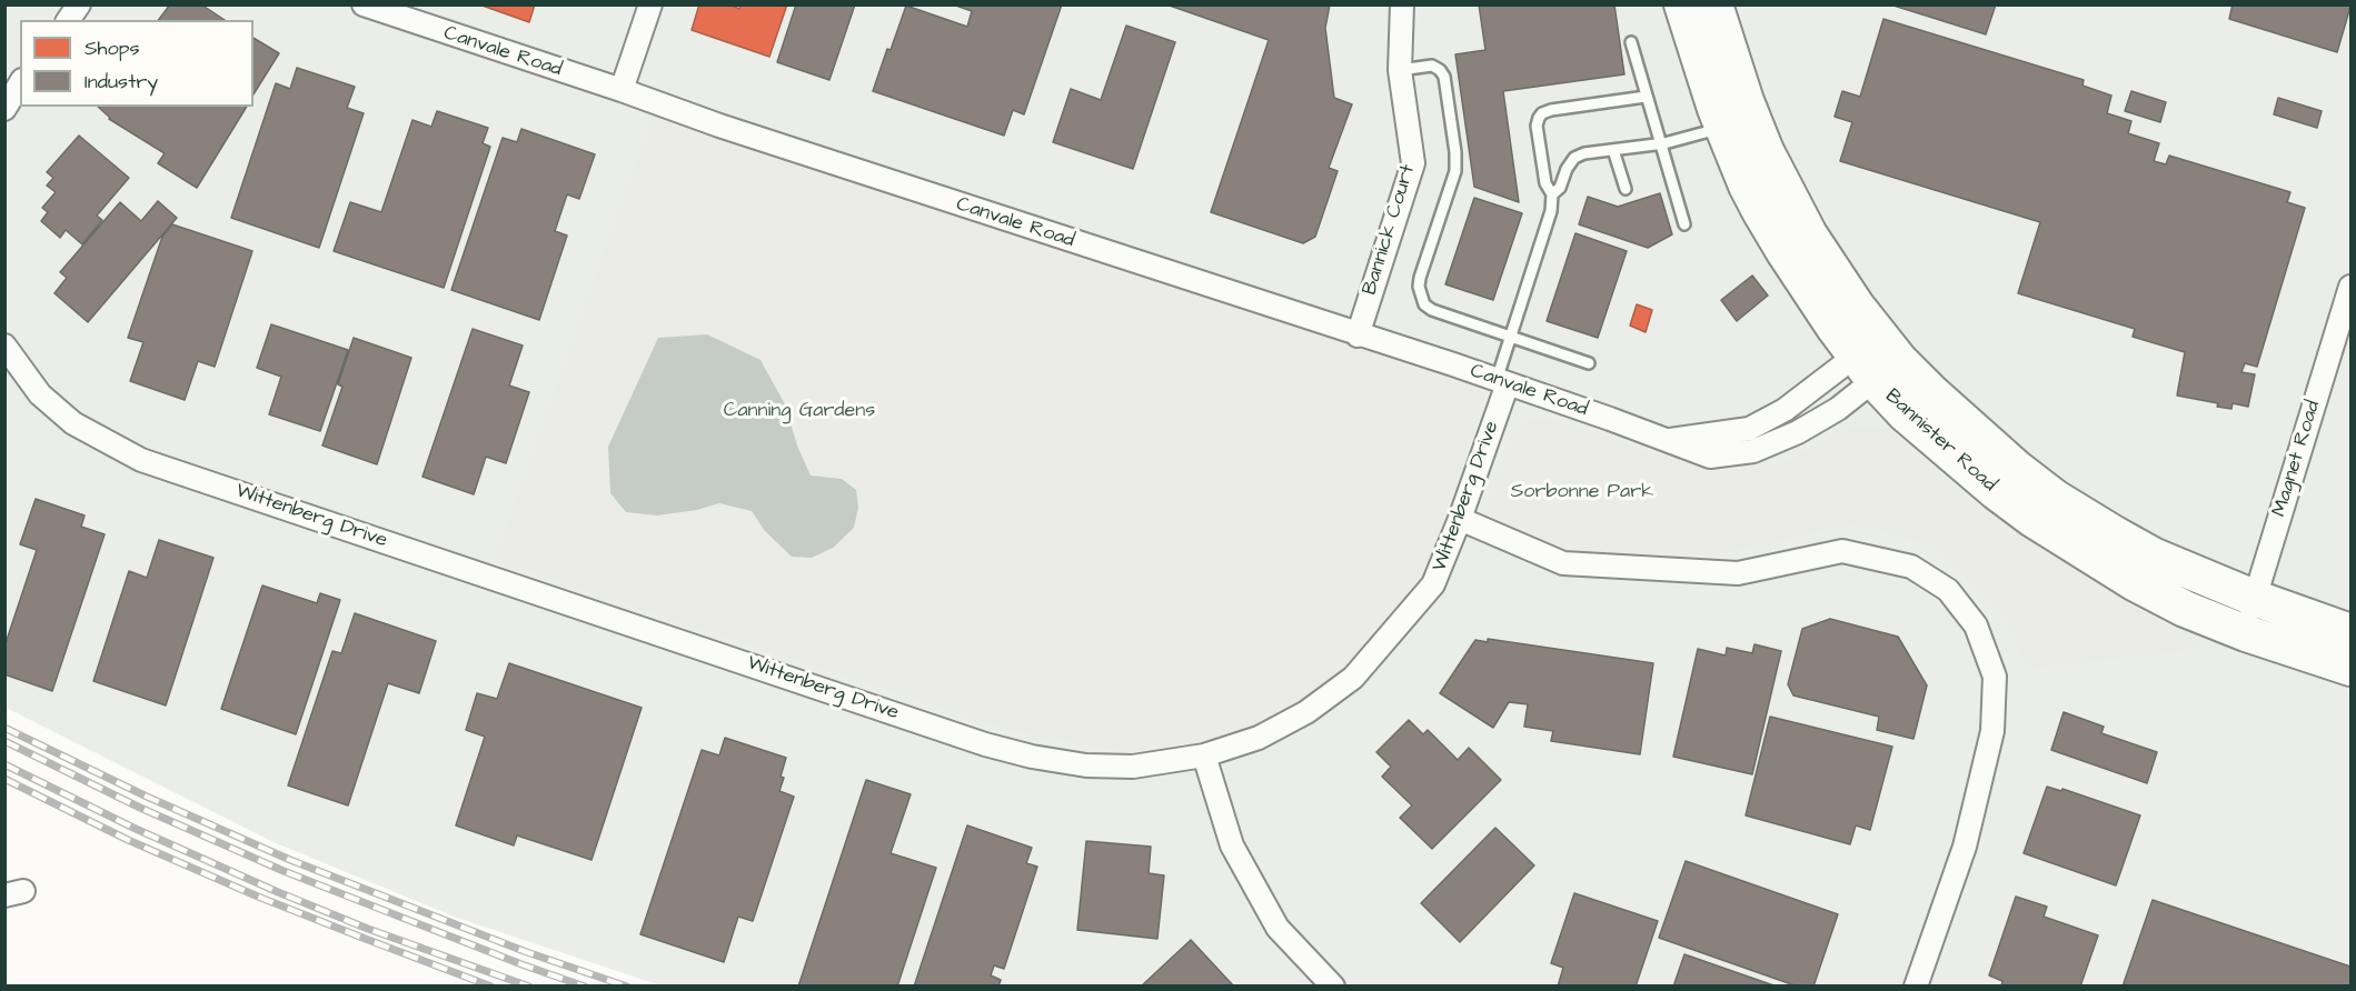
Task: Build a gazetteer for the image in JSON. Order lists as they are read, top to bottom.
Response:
{
  "streets": {
    "main road": ["Bannister Road"],
    "street": [
      "Canvale Road",
      "Bannick Court",
      "Magnet Road",
      "Wittenberg Drive"
    ]
  },
  "crossings": [
    ["Canvale Road", "Bannick Court"],
    ["Canvale Road", "Bannister Road"],
    ["Canvale Road", "Wittenberg Drive"],
    ["Bannister Road", "Magnet Road"]
  ],
  "parks": ["Canning Gardens", "Sorbonne Park"],
  "legend": ["Shops", "Industry"]
}
